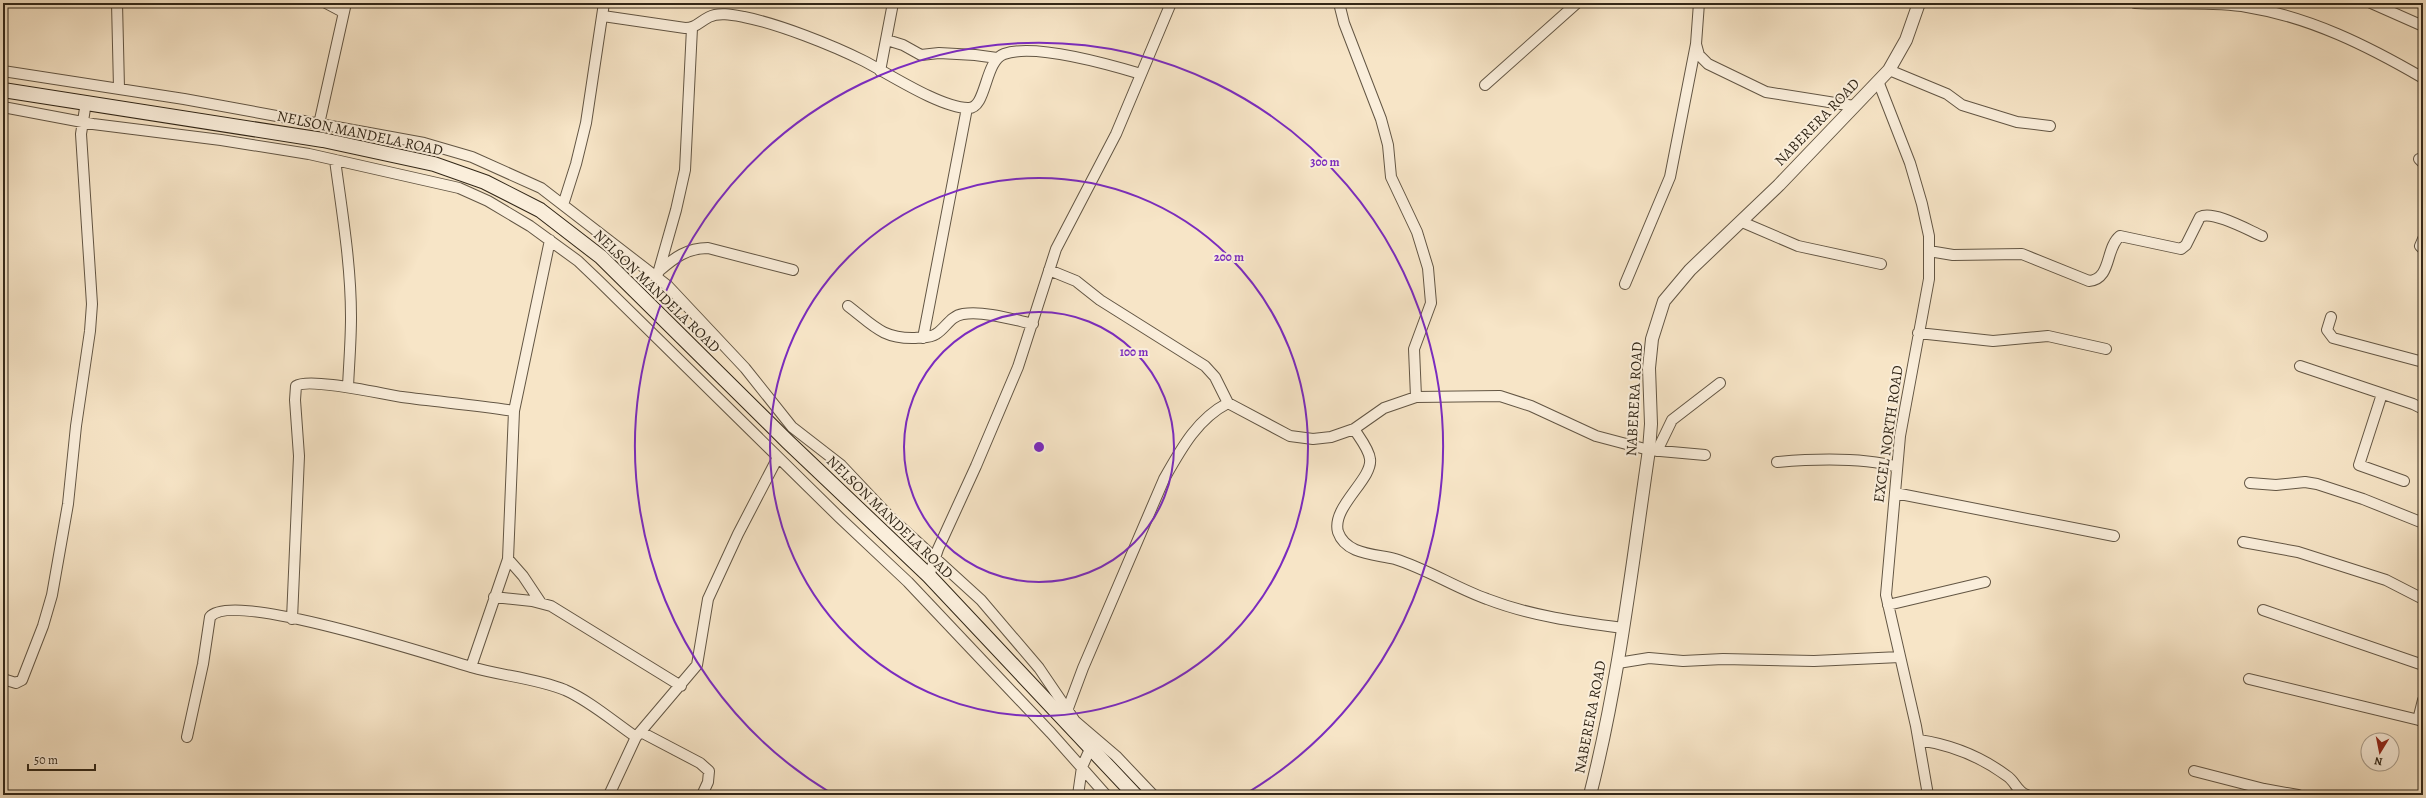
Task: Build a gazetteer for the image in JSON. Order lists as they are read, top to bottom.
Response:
{
  "streets": {
    "main road": ["NELSON MANDELA ROAD"],
    "street": ["NABERERA ROAD", "EXCEL NORTH ROAD"]
  },
  "crossings": [
    ["NABERERA ROAD", "EXCEL NORTH ROAD"]
  ],
  "scale_bar": "50 m",
  "north": "bottom",
  "rings": ["300 m", "200 m", "100 m"]
}
